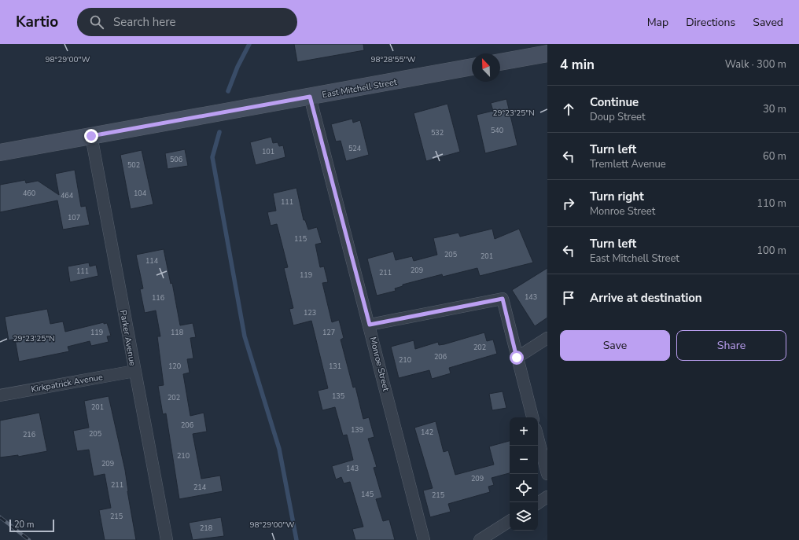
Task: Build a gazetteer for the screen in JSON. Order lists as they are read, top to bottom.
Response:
{
  "streets": {
    "street": [
      "East Mitchell Street",
      "Parker Avenue",
      "Monroe Street",
      "Kirkpatrick Avenue"
    ]
  },
  "crossings": [
    ["East Mitchell Street", "Parker Avenue"],
    ["East Mitchell Street", "Monroe Street"],
    ["Parker Avenue", "Kirkpatrick Avenue"]
  ],
  "house_numbers": [
    "540",
    "532",
    "524",
    "101",
    "506",
    "502",
    "460",
    "104",
    "464",
    "111",
    "107",
    "115",
    "205",
    "201",
    "114",
    "209",
    "111",
    "211",
    "119",
    "143",
    "116",
    "123",
    "119",
    "118",
    "127",
    "202",
    "206",
    "210",
    "120",
    "131",
    "135",
    "202",
    "201",
    "206",
    "139",
    "142",
    "205",
    "216",
    "210",
    "209",
    "143",
    "209",
    "211",
    "214",
    "145",
    "215",
    "215",
    "218"
  ],
  "scale_bar": "20 m",
  "north": "top left",
  "page": {
    "header": "Kartio",
    "search": "Search here",
    "nav": ["Map", "Directions", "Saved"],
    "heading": ["4 min", "Walk · 300 m"],
    "list": [
      ["Continue", "Doup Street", "30 m"],
      ["Turn left", "Tremlett Avenue", "60 m"],
      ["Turn right", "Monroe Street", "110 m"],
      ["Turn left", "East Mitchell Street", "100 m"],
      "Arrive at destination"
    ],
    "buttons": ["Save", "Share"],
    "map_buttons": ["+", "−"],
    "scale": "20 m"
  },
  "coordinates": ["98°29'00\"W", "98°28'55\"W", "29°23'25\"N"]
}
